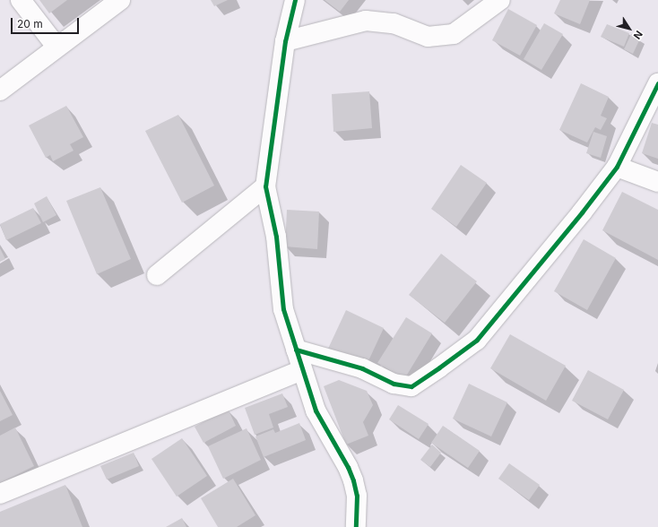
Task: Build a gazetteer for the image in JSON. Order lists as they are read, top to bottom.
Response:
{
  "scale_bar": "20 m",
  "north": "bottom right"
}
